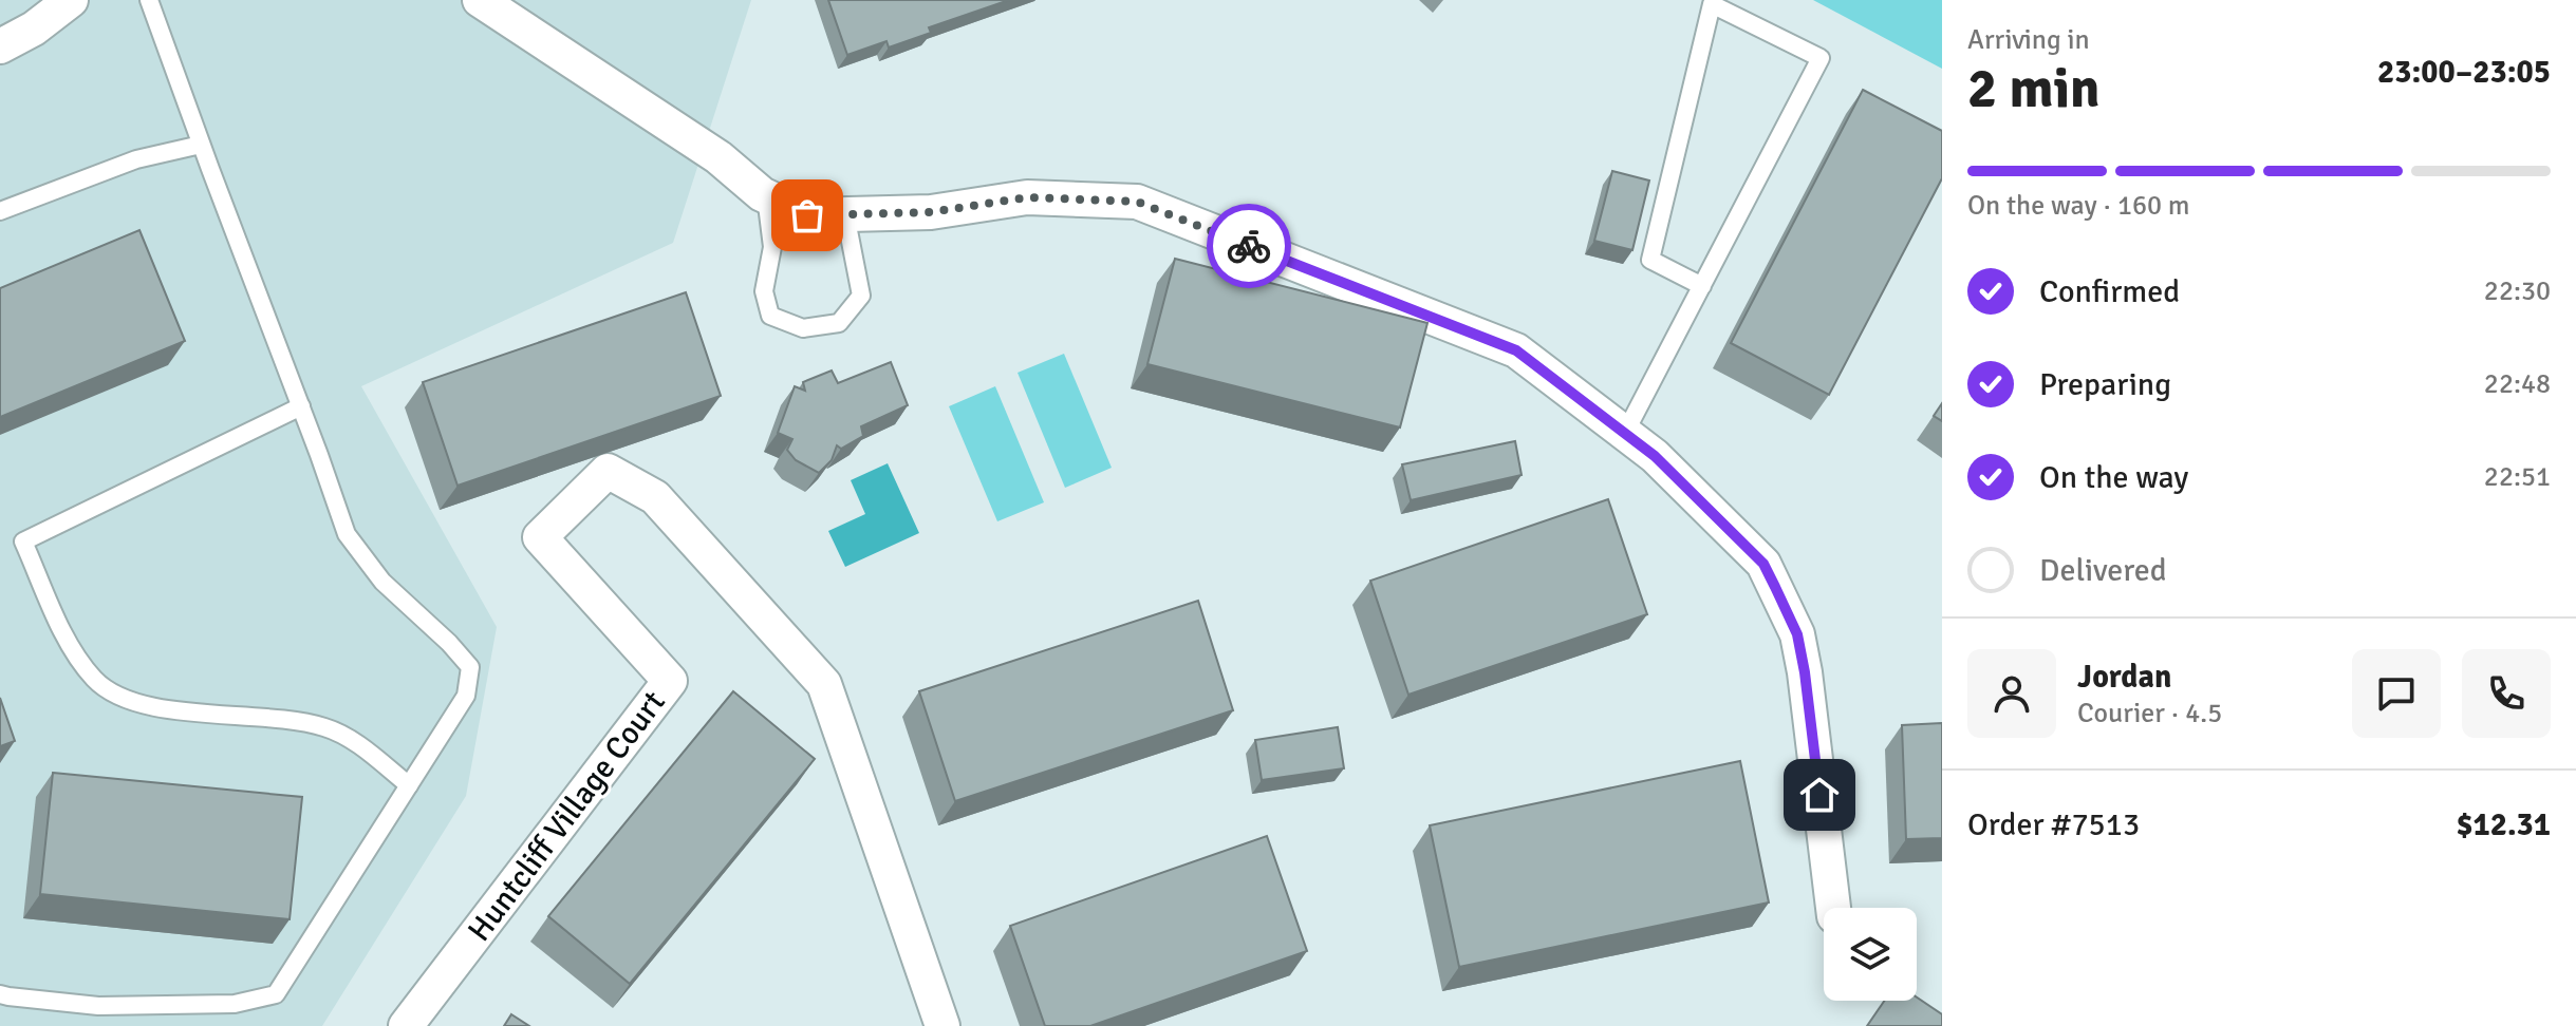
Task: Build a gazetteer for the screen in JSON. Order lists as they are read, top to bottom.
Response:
{
  "streets": {
    "street": ["Huntcliff Village Court"]
  },
  "page": {
    "heading": ["2 min", "Arriving in", "23:00–23:05"],
    "panel": [
      "Jordan",
      "Courier · 4.5",
      "Order #7513",
      "$12.31"
    ],
    "bar": "On the way · 160 m",
    "list": [
      ["Confirmed", "22:30"],
      ["Preparing", "22:48"],
      ["On the way", "22:51"],
      "Delivered"
    ]
  }
}
